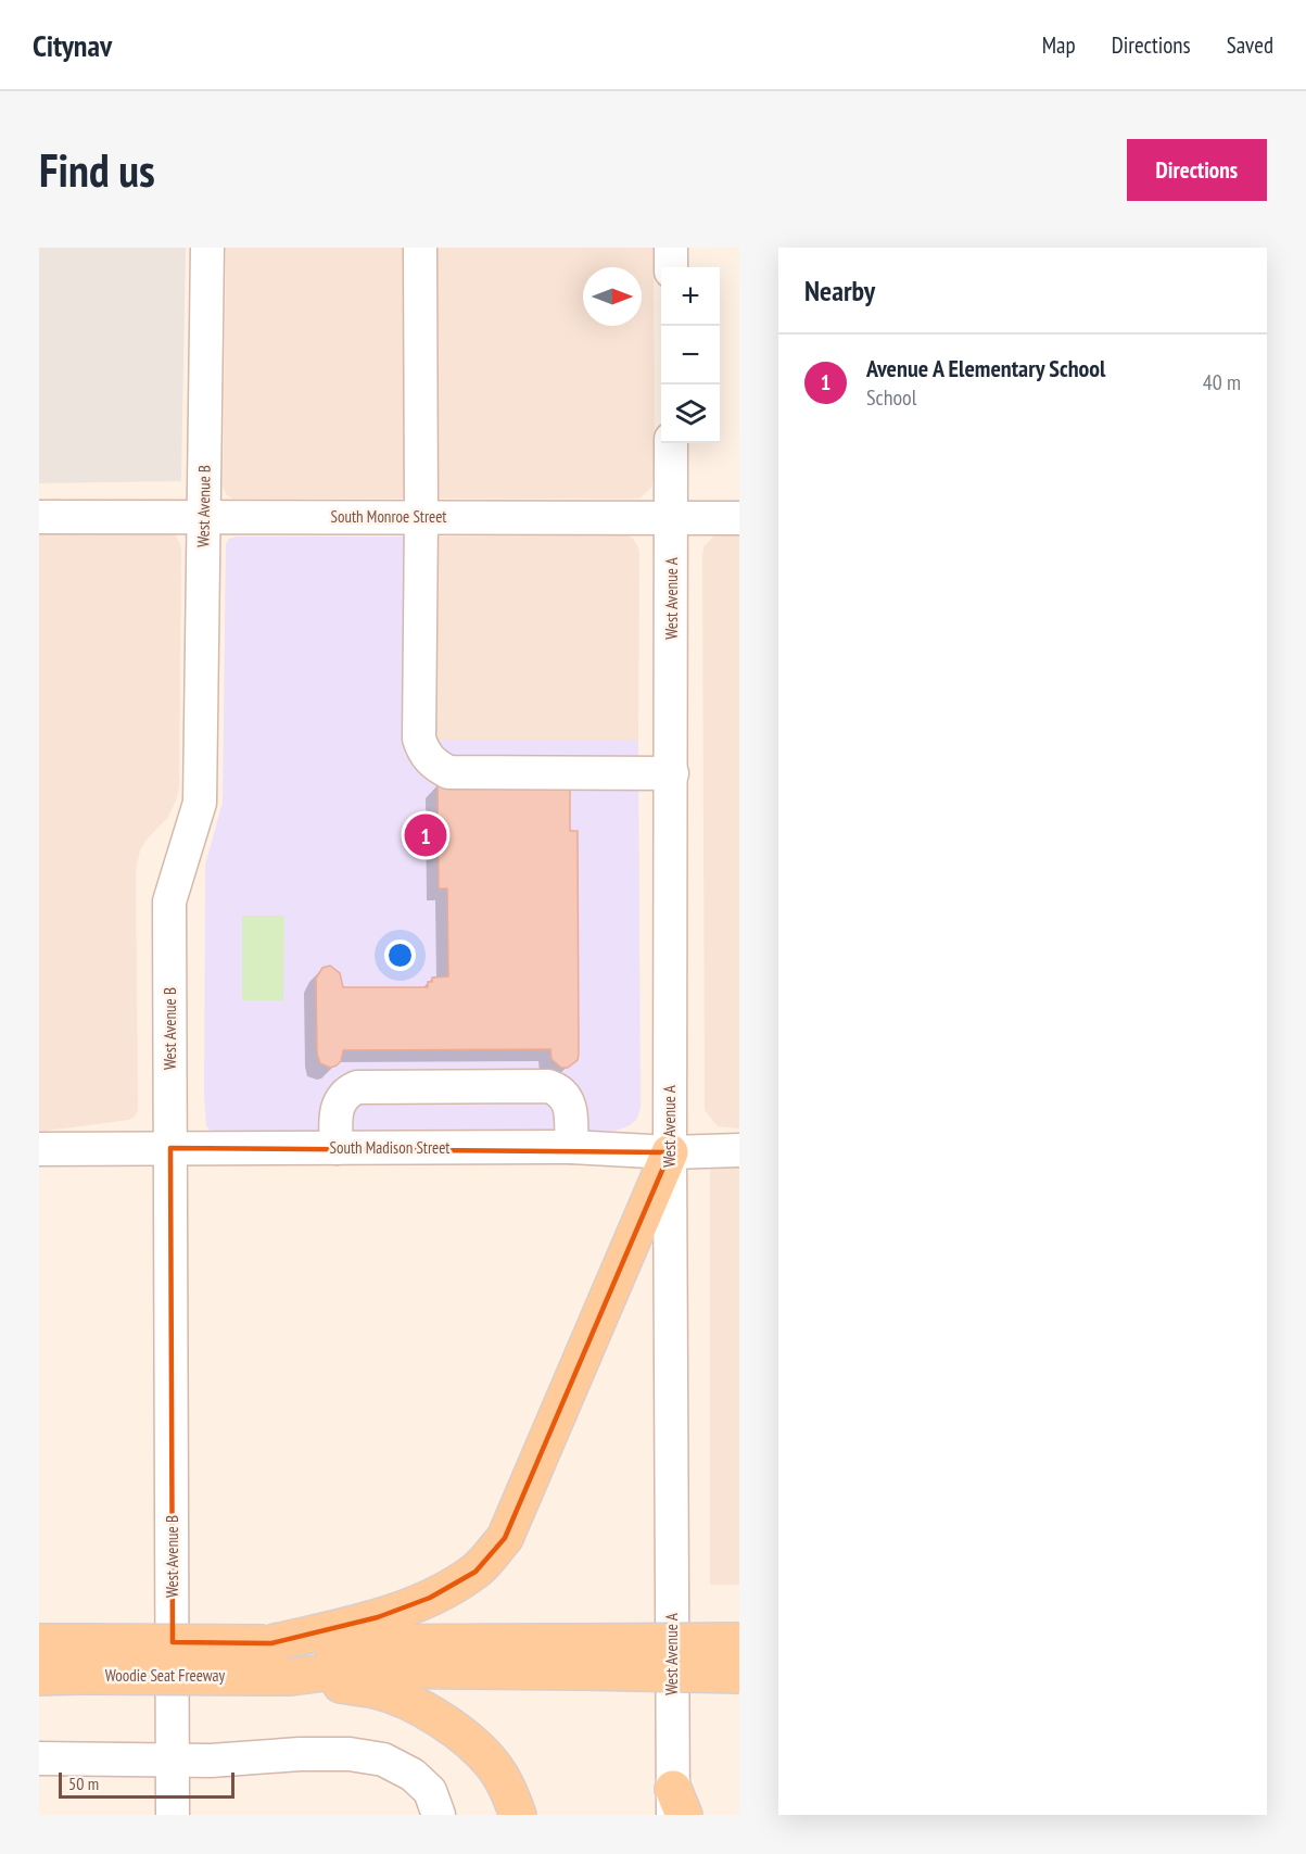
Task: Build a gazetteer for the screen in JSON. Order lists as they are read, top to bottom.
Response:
{
  "streets": {
    "main road": ["Woodie Seat Freeway"],
    "street": [
      "West Avenue B",
      "South Monroe Street",
      "West Avenue A",
      "South Madison Street"
    ]
  },
  "crossings": [
    ["West Avenue B", "South Monroe Street"],
    ["West Avenue B", "South Madison Street"],
    ["South Monroe Street", "West Avenue A"],
    ["West Avenue A", "South Madison Street"]
  ],
  "scale_bar": "50 m",
  "north": "right",
  "page": {
    "header": "Citynav",
    "nav": ["Map", "Directions", "Saved"],
    "buttons": "Directions",
    "title": "Find us",
    "heading": "Nearby",
    "map_buttons": ["+", "−"],
    "list": [
      {
        "mark": "1",
        "name": "Avenue A Elementary School",
        "note": "School",
        "value": "40 m"
      }
    ],
    "pins": "1",
    "scale": "50 m"
  }
}
